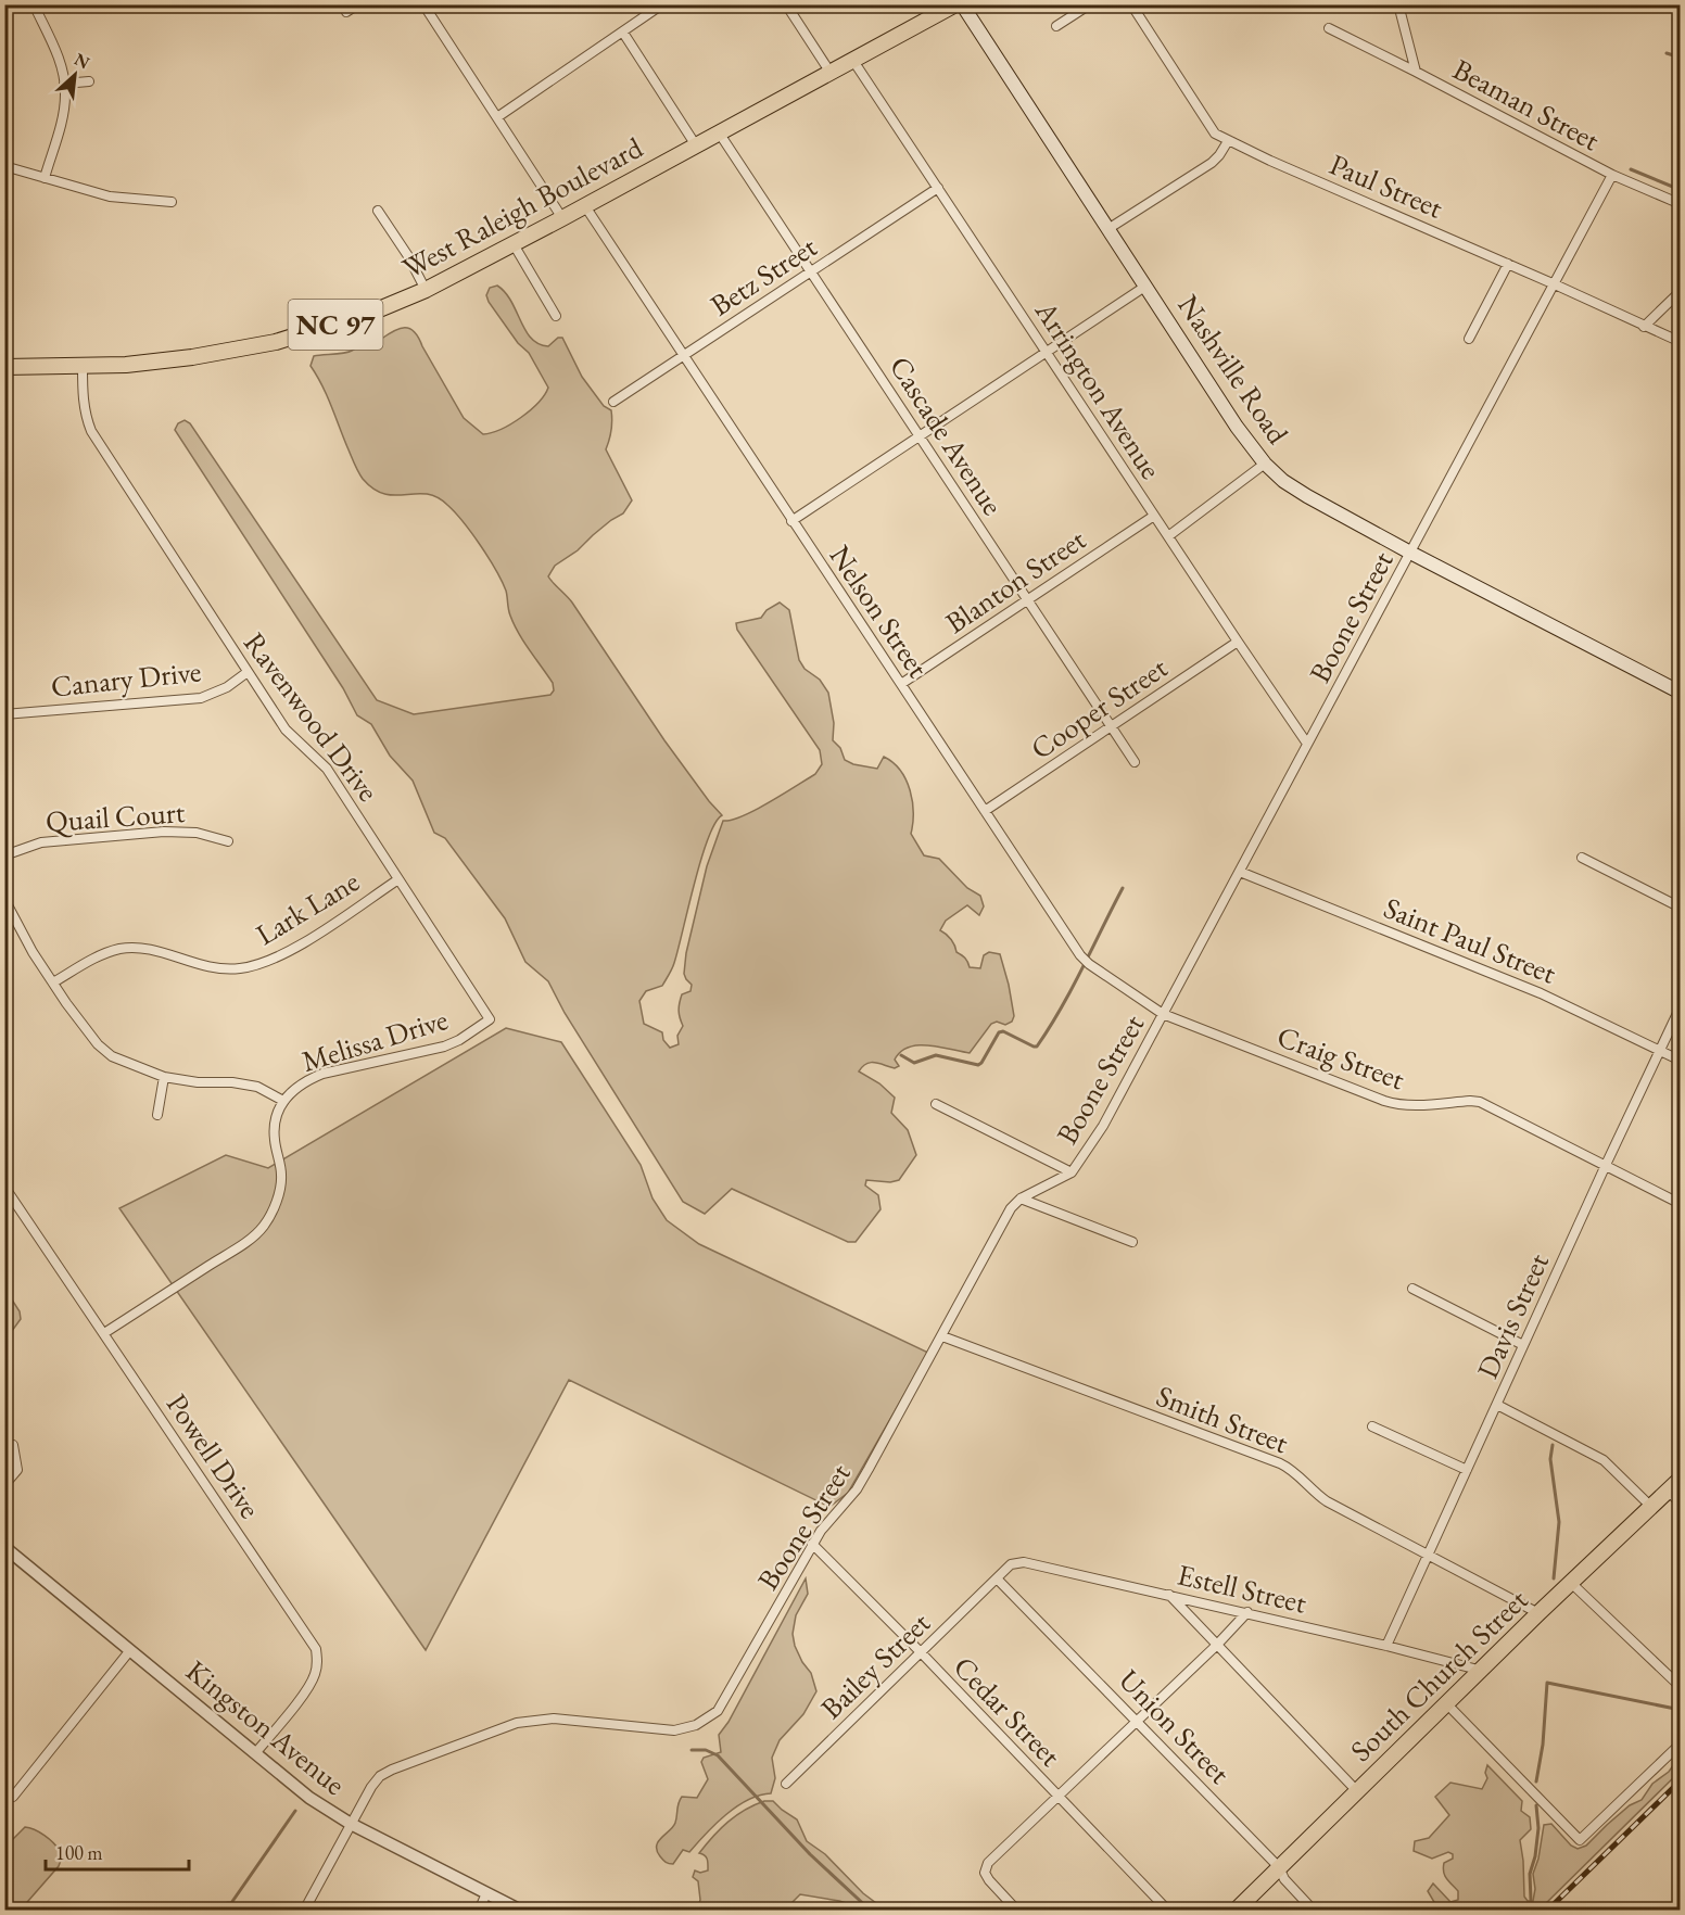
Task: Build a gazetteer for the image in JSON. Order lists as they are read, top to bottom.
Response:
{
  "streets": {
    "main road": [
      "West Raleigh Boulevard",
      "NC 97",
      "Nashville Road",
      "South Church Street"
    ],
    "street": [
      "Beaman Street",
      "Paul Street",
      "Betz Street",
      "Arrington Avenue",
      "Cascade Avenue",
      "Blanton Street",
      "Nelson Street",
      "Boone Street",
      "Canary Drive",
      "Cooper Street",
      "Ravenwood Drive",
      "Quail Court",
      "Lark Lane",
      "Saint Paul Street",
      "Melissa Drive",
      "Craig Street",
      "Davis Street",
      "Smith Street",
      "Powell Drive",
      "Estell Street",
      "Bailey Street",
      "Cedar Street",
      "Union Street",
      "Kingston Avenue"
    ]
  },
  "crossings": [
    ["Beaman Street", "Boone Street"],
    ["Paul Street", "Boone Street"],
    ["West Raleigh Boulevard", "Arrington Avenue"],
    ["West Raleigh Boulevard", "Cascade Avenue"],
    ["West Raleigh Boulevard", "Nelson Street"],
    ["West Raleigh Boulevard", "Ravenwood Drive"],
    ["Betz Street", "Arrington Avenue"],
    ["Betz Street", "Cascade Avenue"],
    ["Betz Street", "Nelson Street"],
    ["Nashville Road", "Boone Street"],
    ["Arrington Avenue", "Blanton Street"],
    ["Arrington Avenue", "Boone Street"],
    ["Arrington Avenue", "Cooper Street"],
    ["Cascade Avenue", "Blanton Street"],
    ["Cascade Avenue", "Cooper Street"],
    ["Blanton Street", "Nelson Street"],
    ["Nelson Street", "Boone Street"],
    ["Nelson Street", "Cooper Street"],
    ["Nelson Street", "Craig Street"],
    ["Boone Street", "Saint Paul Street"],
    ["Boone Street", "Craig Street"],
    ["Boone Street", "Smith Street"],
    ["Boone Street", "Cedar Street"],
    ["Boone Street", "Kingston Avenue"],
    ["Canary Drive", "Ravenwood Drive"],
    ["Ravenwood Drive", "Lark Lane"],
    ["Ravenwood Drive", "Melissa Drive"],
    ["Saint Paul Street", "Davis Street"],
    ["Melissa Drive", "Powell Drive"],
    ["Craig Street", "Davis Street"],
    ["Davis Street", "Smith Street"],
    ["Davis Street", "Estell Street"],
    ["Smith Street", "South Church Street"],
    ["Powell Drive", "Kingston Avenue"],
    ["Estell Street", "Bailey Street"],
    ["Estell Street", "South Church Street"],
    ["Estell Street", "Union Street"],
    ["Bailey Street", "Cedar Street"],
    ["Bailey Street", "Union Street"],
    ["South Church Street", "Union Street"]
  ],
  "scale_bar": "100 m",
  "north": "top right"
}
